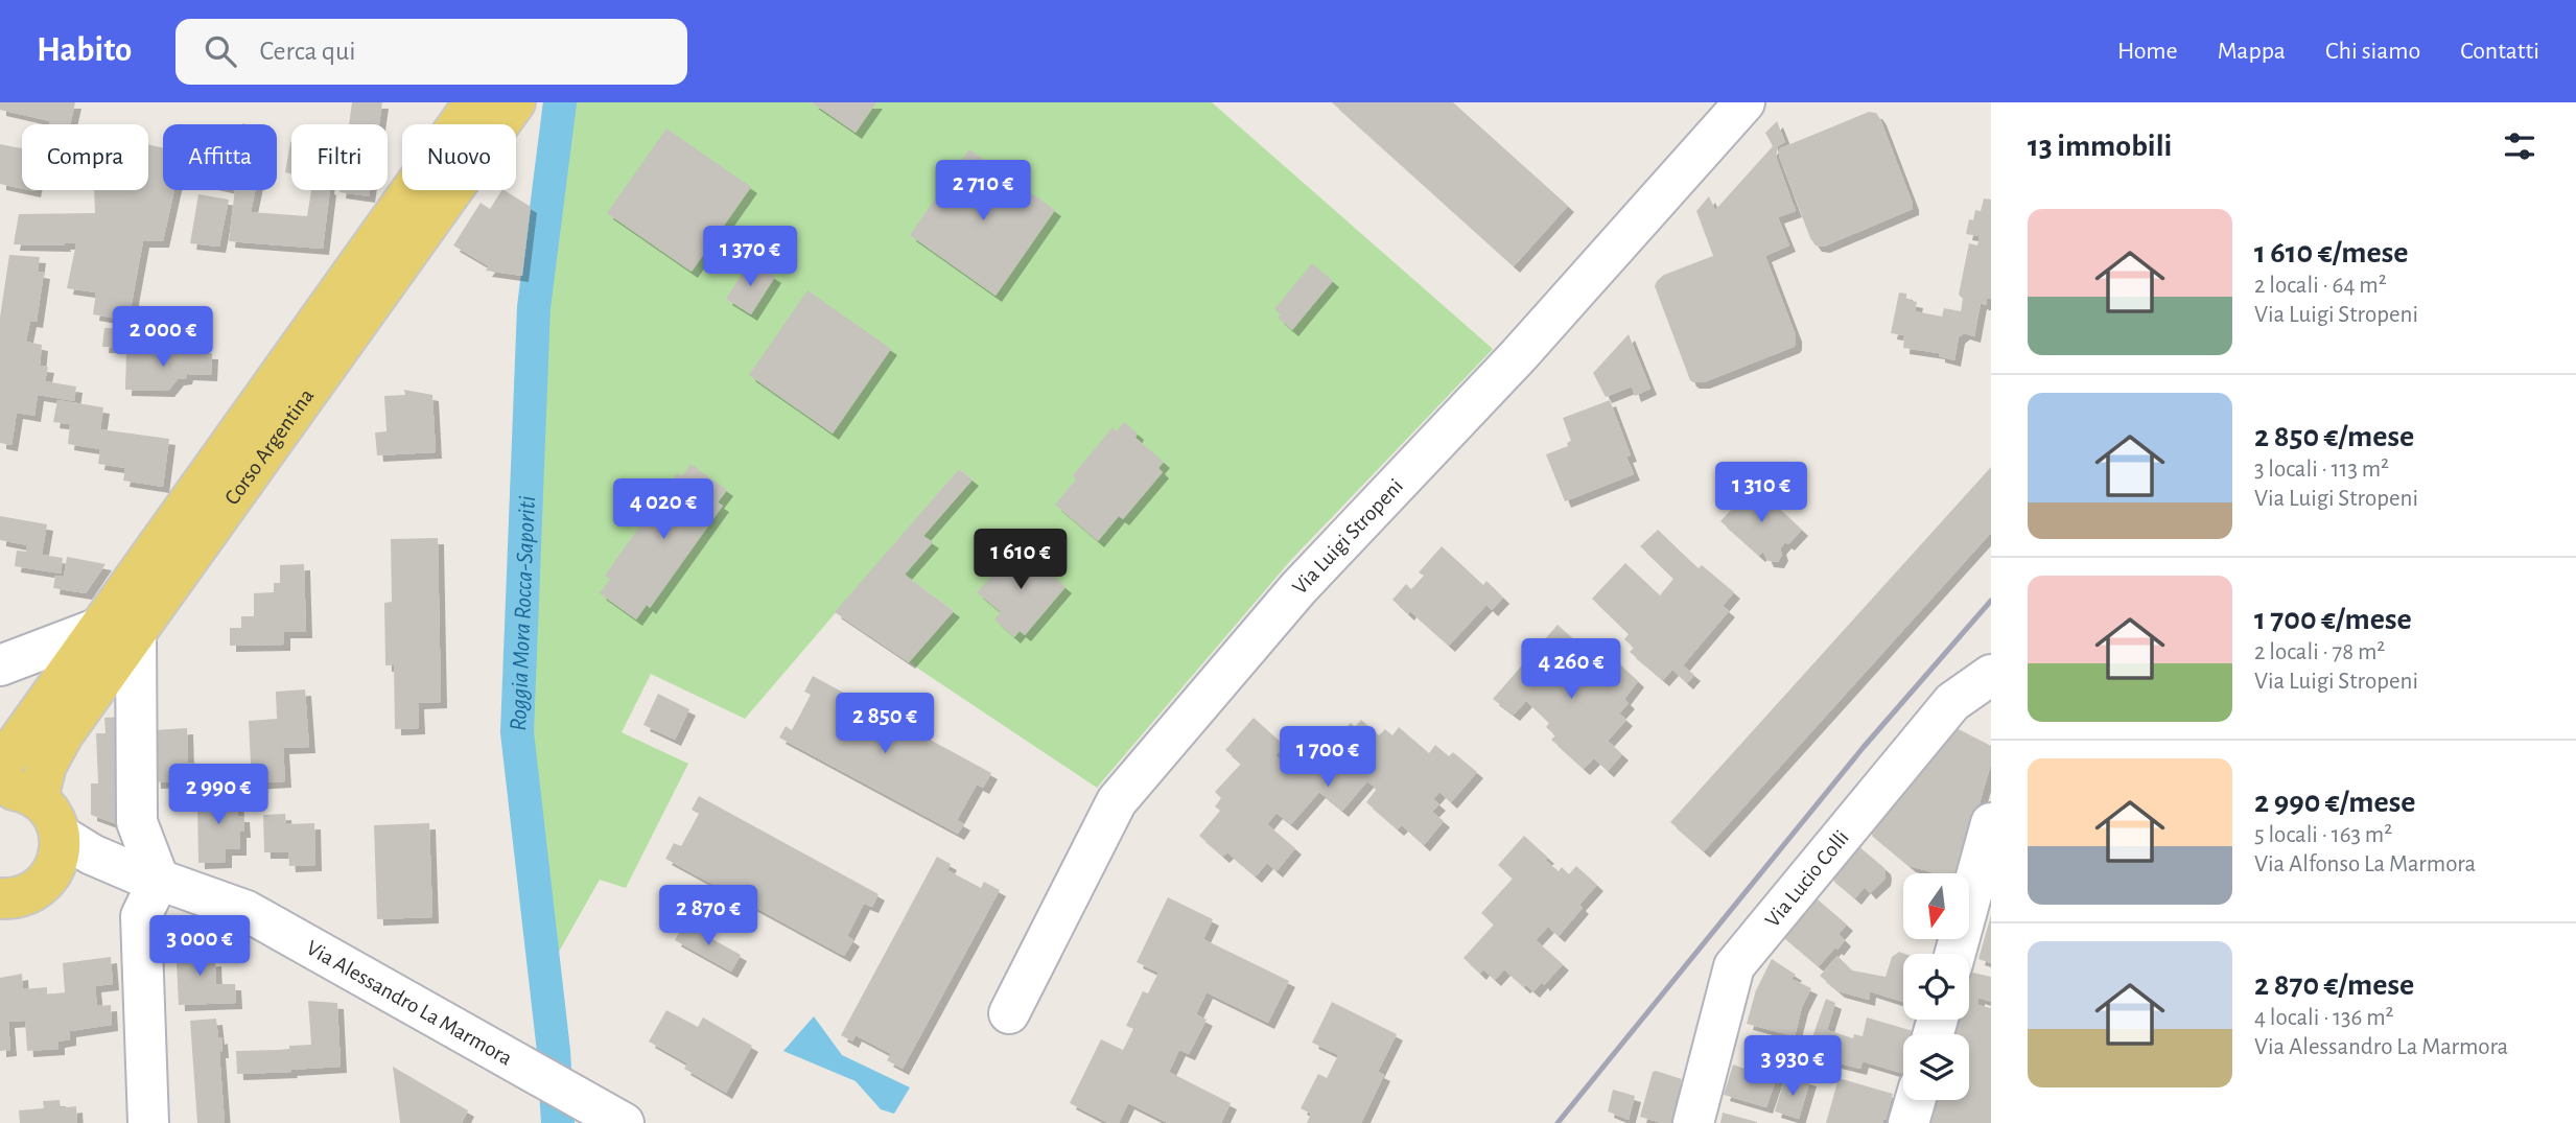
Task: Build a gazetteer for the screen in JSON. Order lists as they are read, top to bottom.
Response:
{
  "streets": {
    "main road": ["Corso Argentina"],
    "street": ["Via Luigi Stropeni", "Via Lucio Colli", "Via Alessandro La Marmora"]
  },
  "water": ["Roggia Mora Rocca-Saporiti"],
  "north": "bottom",
  "page": {
    "header": "Habito",
    "search": "Cerca qui",
    "nav": [
      "Home",
      "Mappa",
      "Chi siamo",
      "Contatti"
    ],
    "heading": "13 immobili",
    "chip": [
      "Compra",
      "Affitta",
      "Filtri",
      "Nuovo"
    ],
    "price": [
      "2 710 €",
      "1 370 €",
      "2 000 €",
      "1 310 €",
      "4 020 €",
      "1 610 €",
      "4 260 €",
      "2 850 €",
      "1 700 €",
      "2 990 €",
      "2 870 €",
      "3 000 €",
      "3 930 €"
    ],
    "list": [
      {
        "name": "1 610 €/mese",
        "note": "2 locali · 64 m² · Via Luigi Stropeni"
      },
      {
        "name": "2 850 €/mese",
        "note": "3 locali · 113 m² · Via Luigi Stropeni"
      },
      {
        "name": "1 700 €/mese",
        "note": "2 locali · 78 m² · Via Luigi Stropeni"
      },
      {
        "name": "2 990 €/mese",
        "note": "5 locali · 163 m² · Via Alfonso La Marmora"
      },
      {
        "name": "2 870 €/mese",
        "note": "4 locali · 136 m² · Via Alessandro La Marmora"
      }
    ]
  }
}
